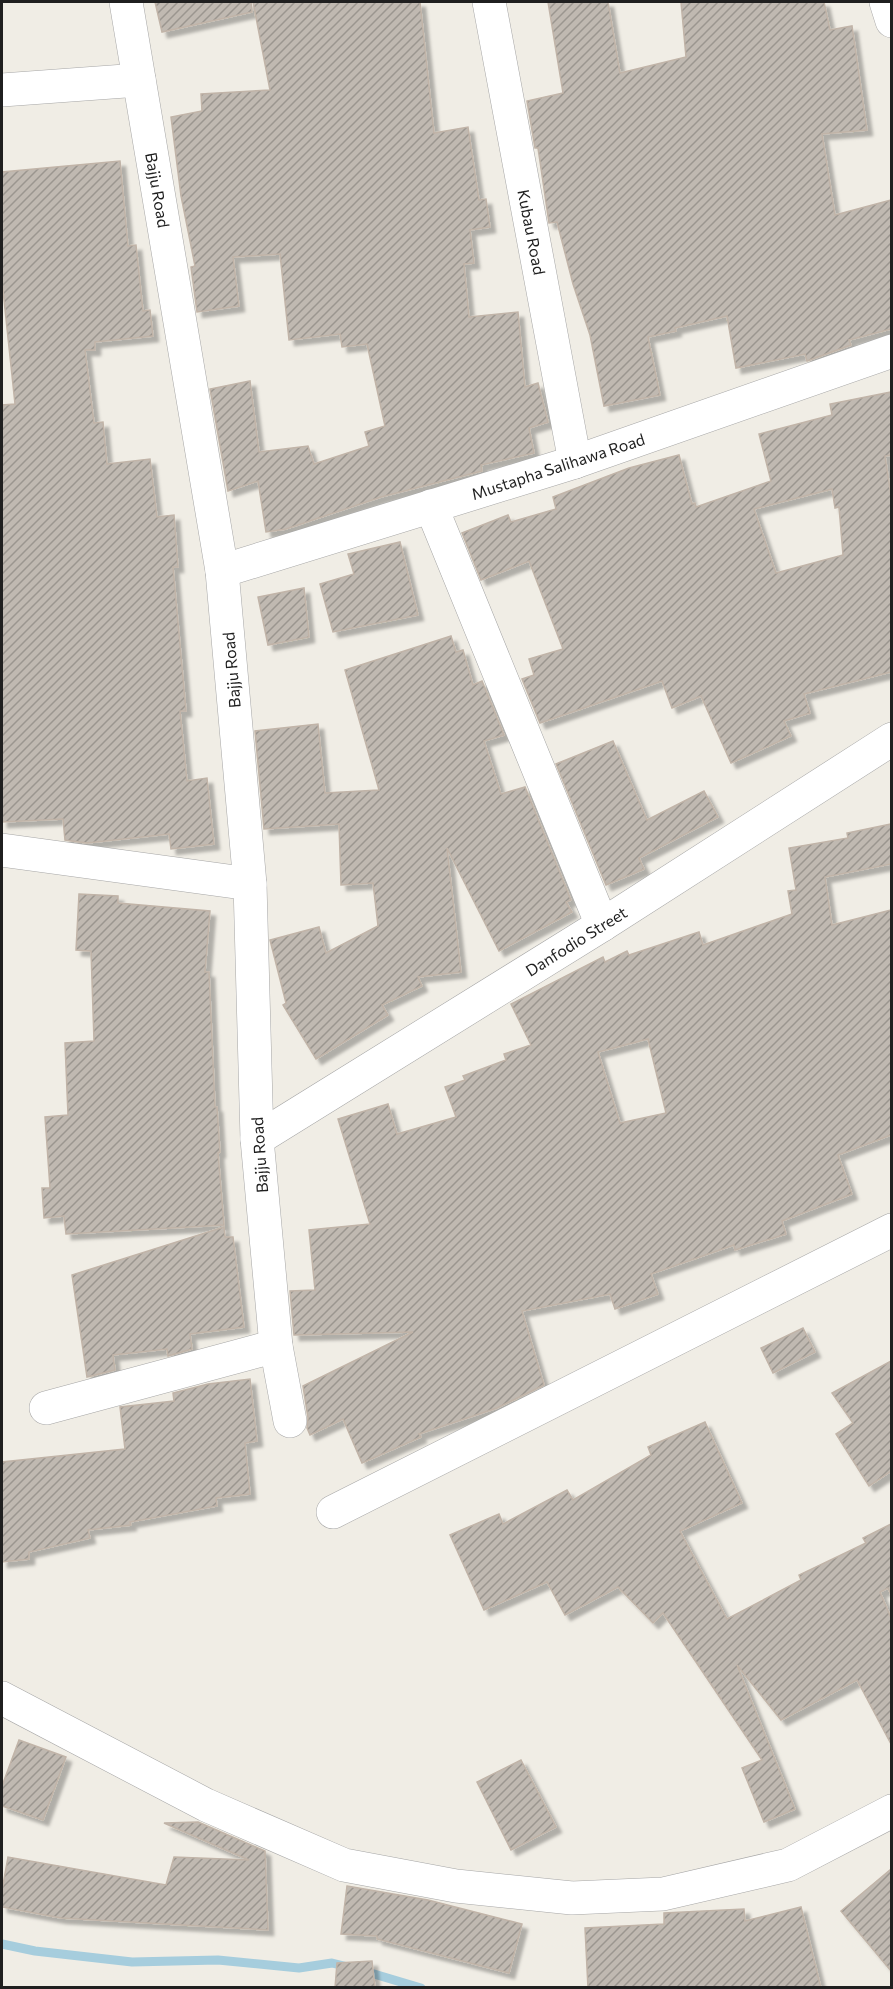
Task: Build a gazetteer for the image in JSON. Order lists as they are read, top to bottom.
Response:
{
  "streets": {
    "street": [
      "Bajju Road",
      "Kubau Road",
      "Mustapha Salihawa Road",
      "Danfodio Street"
    ]
  },
  "crossings": [
    ["Bajju Road", "Mustapha Salihawa Road"],
    ["Bajju Road", "Danfodio Street"],
    ["Kubau Road", "Mustapha Salihawa Road"]
  ]
}
